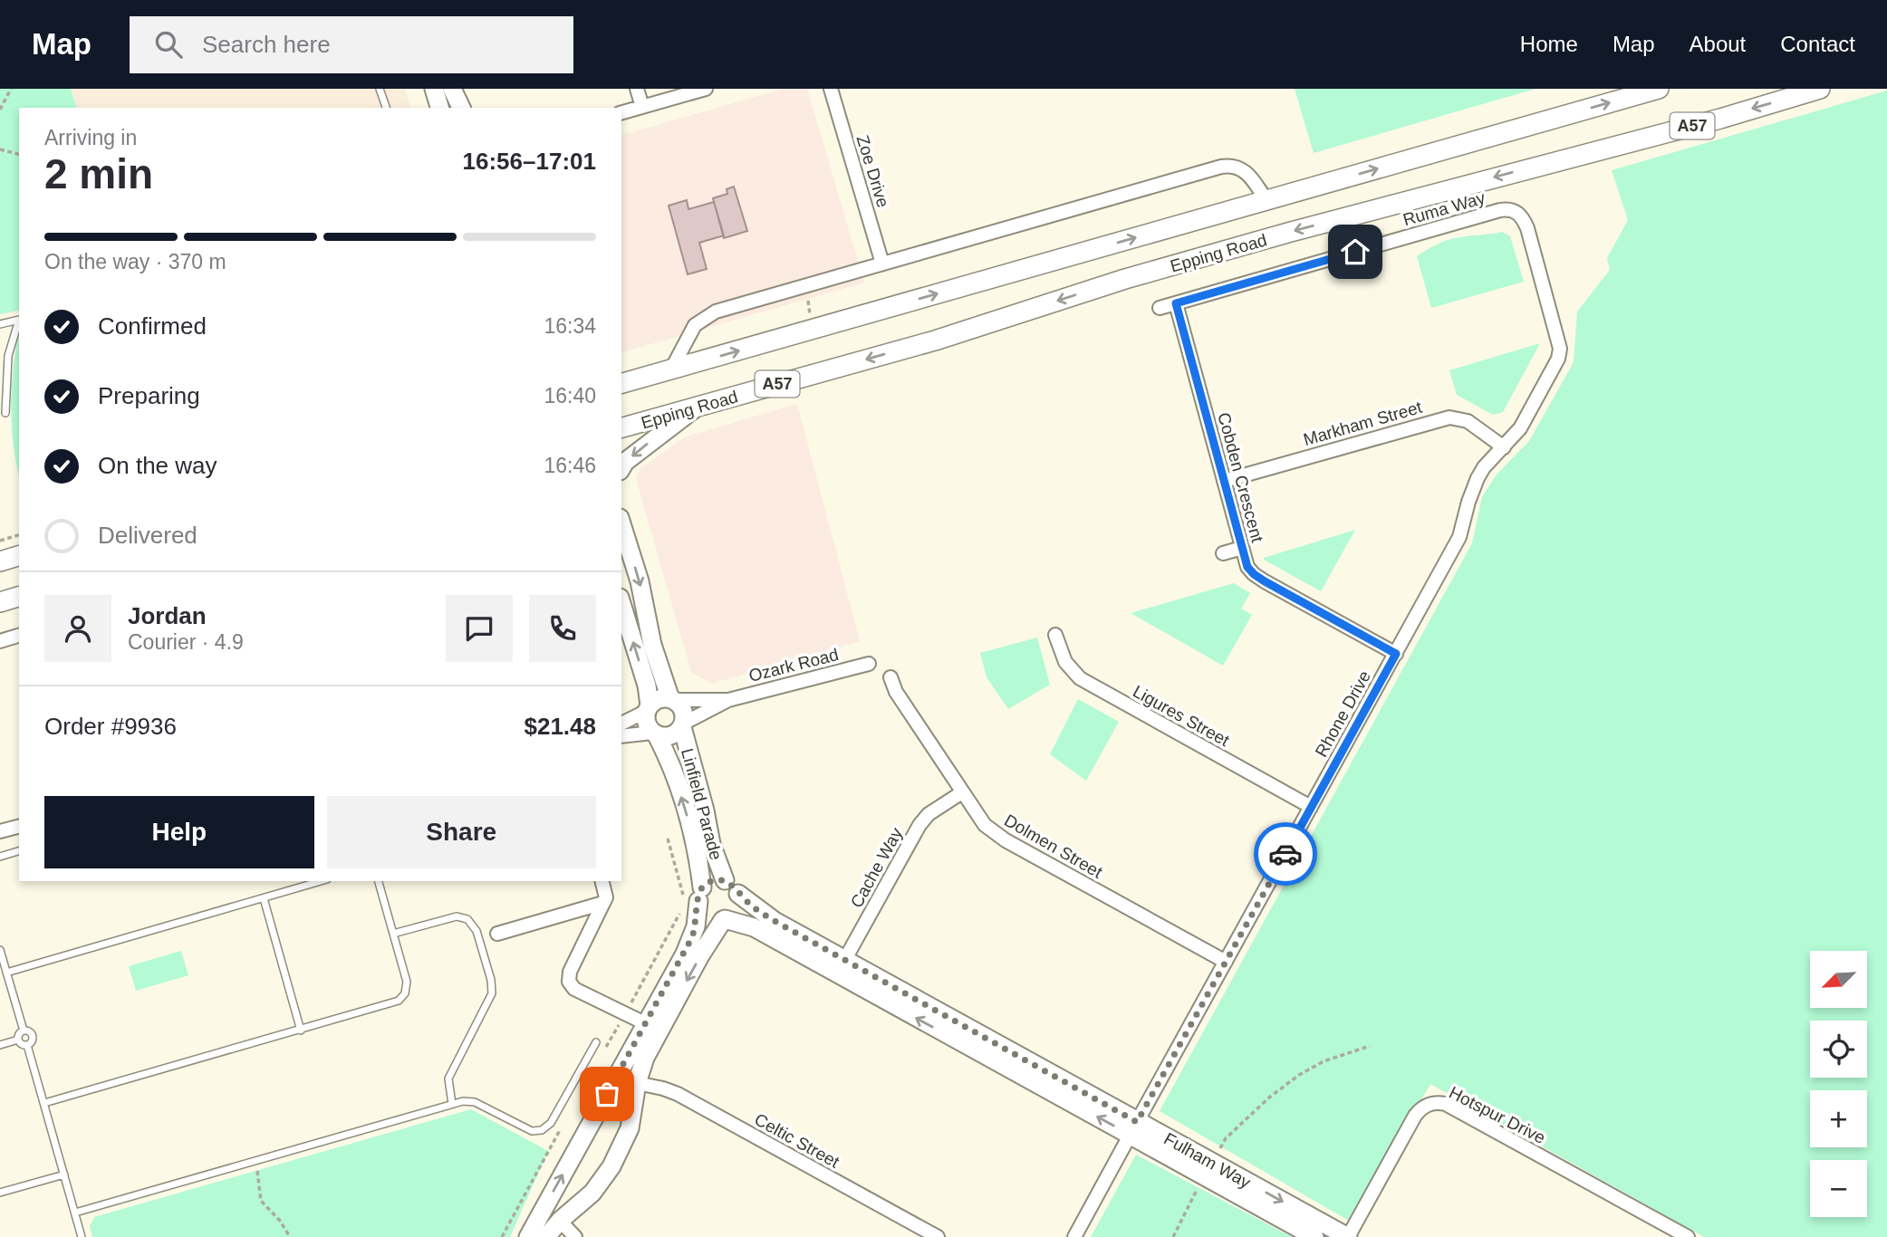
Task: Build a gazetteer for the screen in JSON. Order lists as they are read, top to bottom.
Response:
{
  "streets": {
    "main road": ["A57", "Epping Road"],
    "street": [
      "Zoe Drive",
      "Ruma Way",
      "Markham Street",
      "Cobden Crescent",
      "Ozark Road",
      "Rhone Drive",
      "Ligures Street",
      "Linfield Parade",
      "Dolmen Street",
      "Cache Way",
      "Hotspur Drive",
      "Celtic Street",
      "Fulham Way"
    ]
  },
  "crossings": [
    ["Ruma Way", "Cobden Crescent"],
    ["Ruma Way", "Rhone Drive"],
    ["Markham Street", "Cobden Crescent"],
    ["Markham Street", "Rhone Drive"],
    ["Cobden Crescent", "Rhone Drive"],
    ["Rhone Drive", "Ligures Street"],
    ["Rhone Drive", "Dolmen Street"],
    ["Rhone Drive", "Fulham Way"],
    ["Linfield Parade", "Fulham Way"],
    ["Dolmen Street", "Cache Way"],
    ["Cache Way", "Fulham Way"],
    ["Hotspur Drive", "Fulham Way"]
  ],
  "north": "bottom left",
  "page": {
    "header": "Map",
    "search": "Search here",
    "nav": [
      "Home",
      "Map",
      "About",
      "Contact"
    ],
    "heading": ["2 min", "Arriving in", "16:56–17:01"],
    "panel": [
      "Jordan",
      "Courier · 4.9",
      "Order #9936",
      "$21.48"
    ],
    "bar": "On the way · 370 m",
    "list": [
      ["Confirmed", "16:34"],
      ["Preparing", "16:40"],
      ["On the way", "16:46"],
      "Delivered"
    ],
    "buttons": ["Help", "Share"],
    "map_buttons": ["+", "−"]
  }
}
